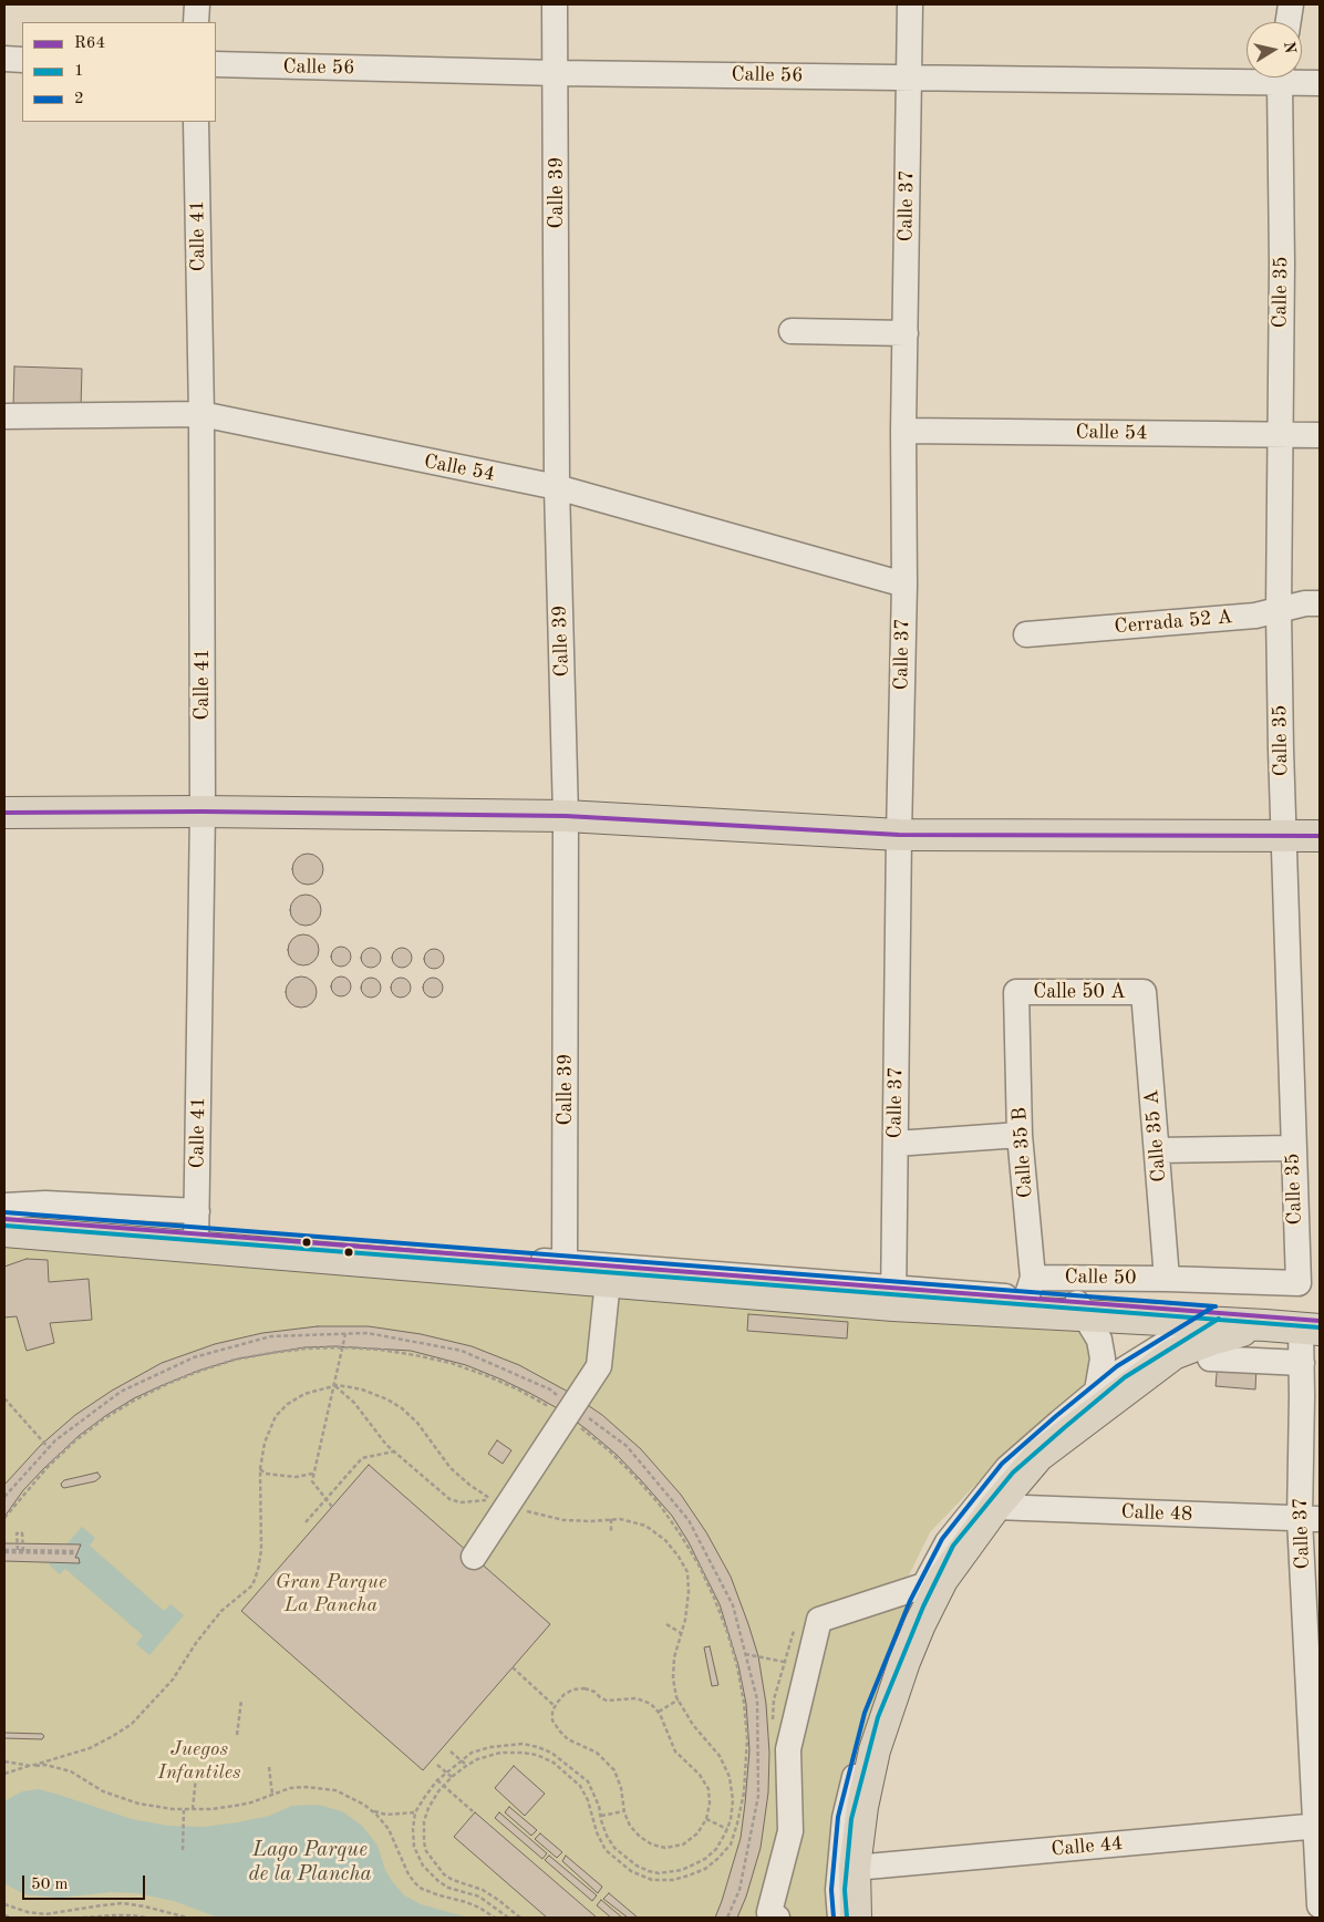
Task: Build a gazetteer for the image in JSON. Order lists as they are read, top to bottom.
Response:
{
  "streets": {
    "main road": ["Calle 50"],
    "street": [
      "Calle 56",
      "Calle 39",
      "Calle 37",
      "Calle 41",
      "Calle 35",
      "Calle 54",
      "Cerrada 52 A",
      "Calle 50 A",
      "Calle 35 A",
      "Calle 35 B",
      "Calle 48",
      "Calle 44"
    ]
  },
  "crossings": [
    ["Calle 56", "Calle 39"],
    ["Calle 56", "Calle 37"],
    ["Calle 39", "Calle 54"],
    ["Calle 39", "Calle 50"],
    ["Calle 37", "Calle 54"],
    ["Calle 37", "Calle 50"],
    ["Calle 37", "Calle 48"],
    ["Calle 37", "Calle 44"],
    ["Calle 41", "Calle 54"],
    ["Calle 41", "Calle 50"],
    ["Calle 35", "Calle 54"],
    ["Calle 35", "Cerrada 52 A"],
    ["Calle 35", "Calle 35 A"],
    ["Calle 35", "Calle 50"],
    ["Calle 50 A", "Calle 35 A"],
    ["Calle 50 A", "Calle 35 B"],
    ["Calle 35 A", "Calle 50"],
    ["Calle 35 B", "Calle 50"]
  ],
  "water": ["Lago Parque de la Plancha"],
  "parks": ["Gran Parque La Pancha", "Juegos Infantiles"],
  "lines": ["transit line R64", "transit line 2", "transit line 1"],
  "legend": ["R64", "1", "2"],
  "scale_bar": "50 m",
  "north": "right"
}
